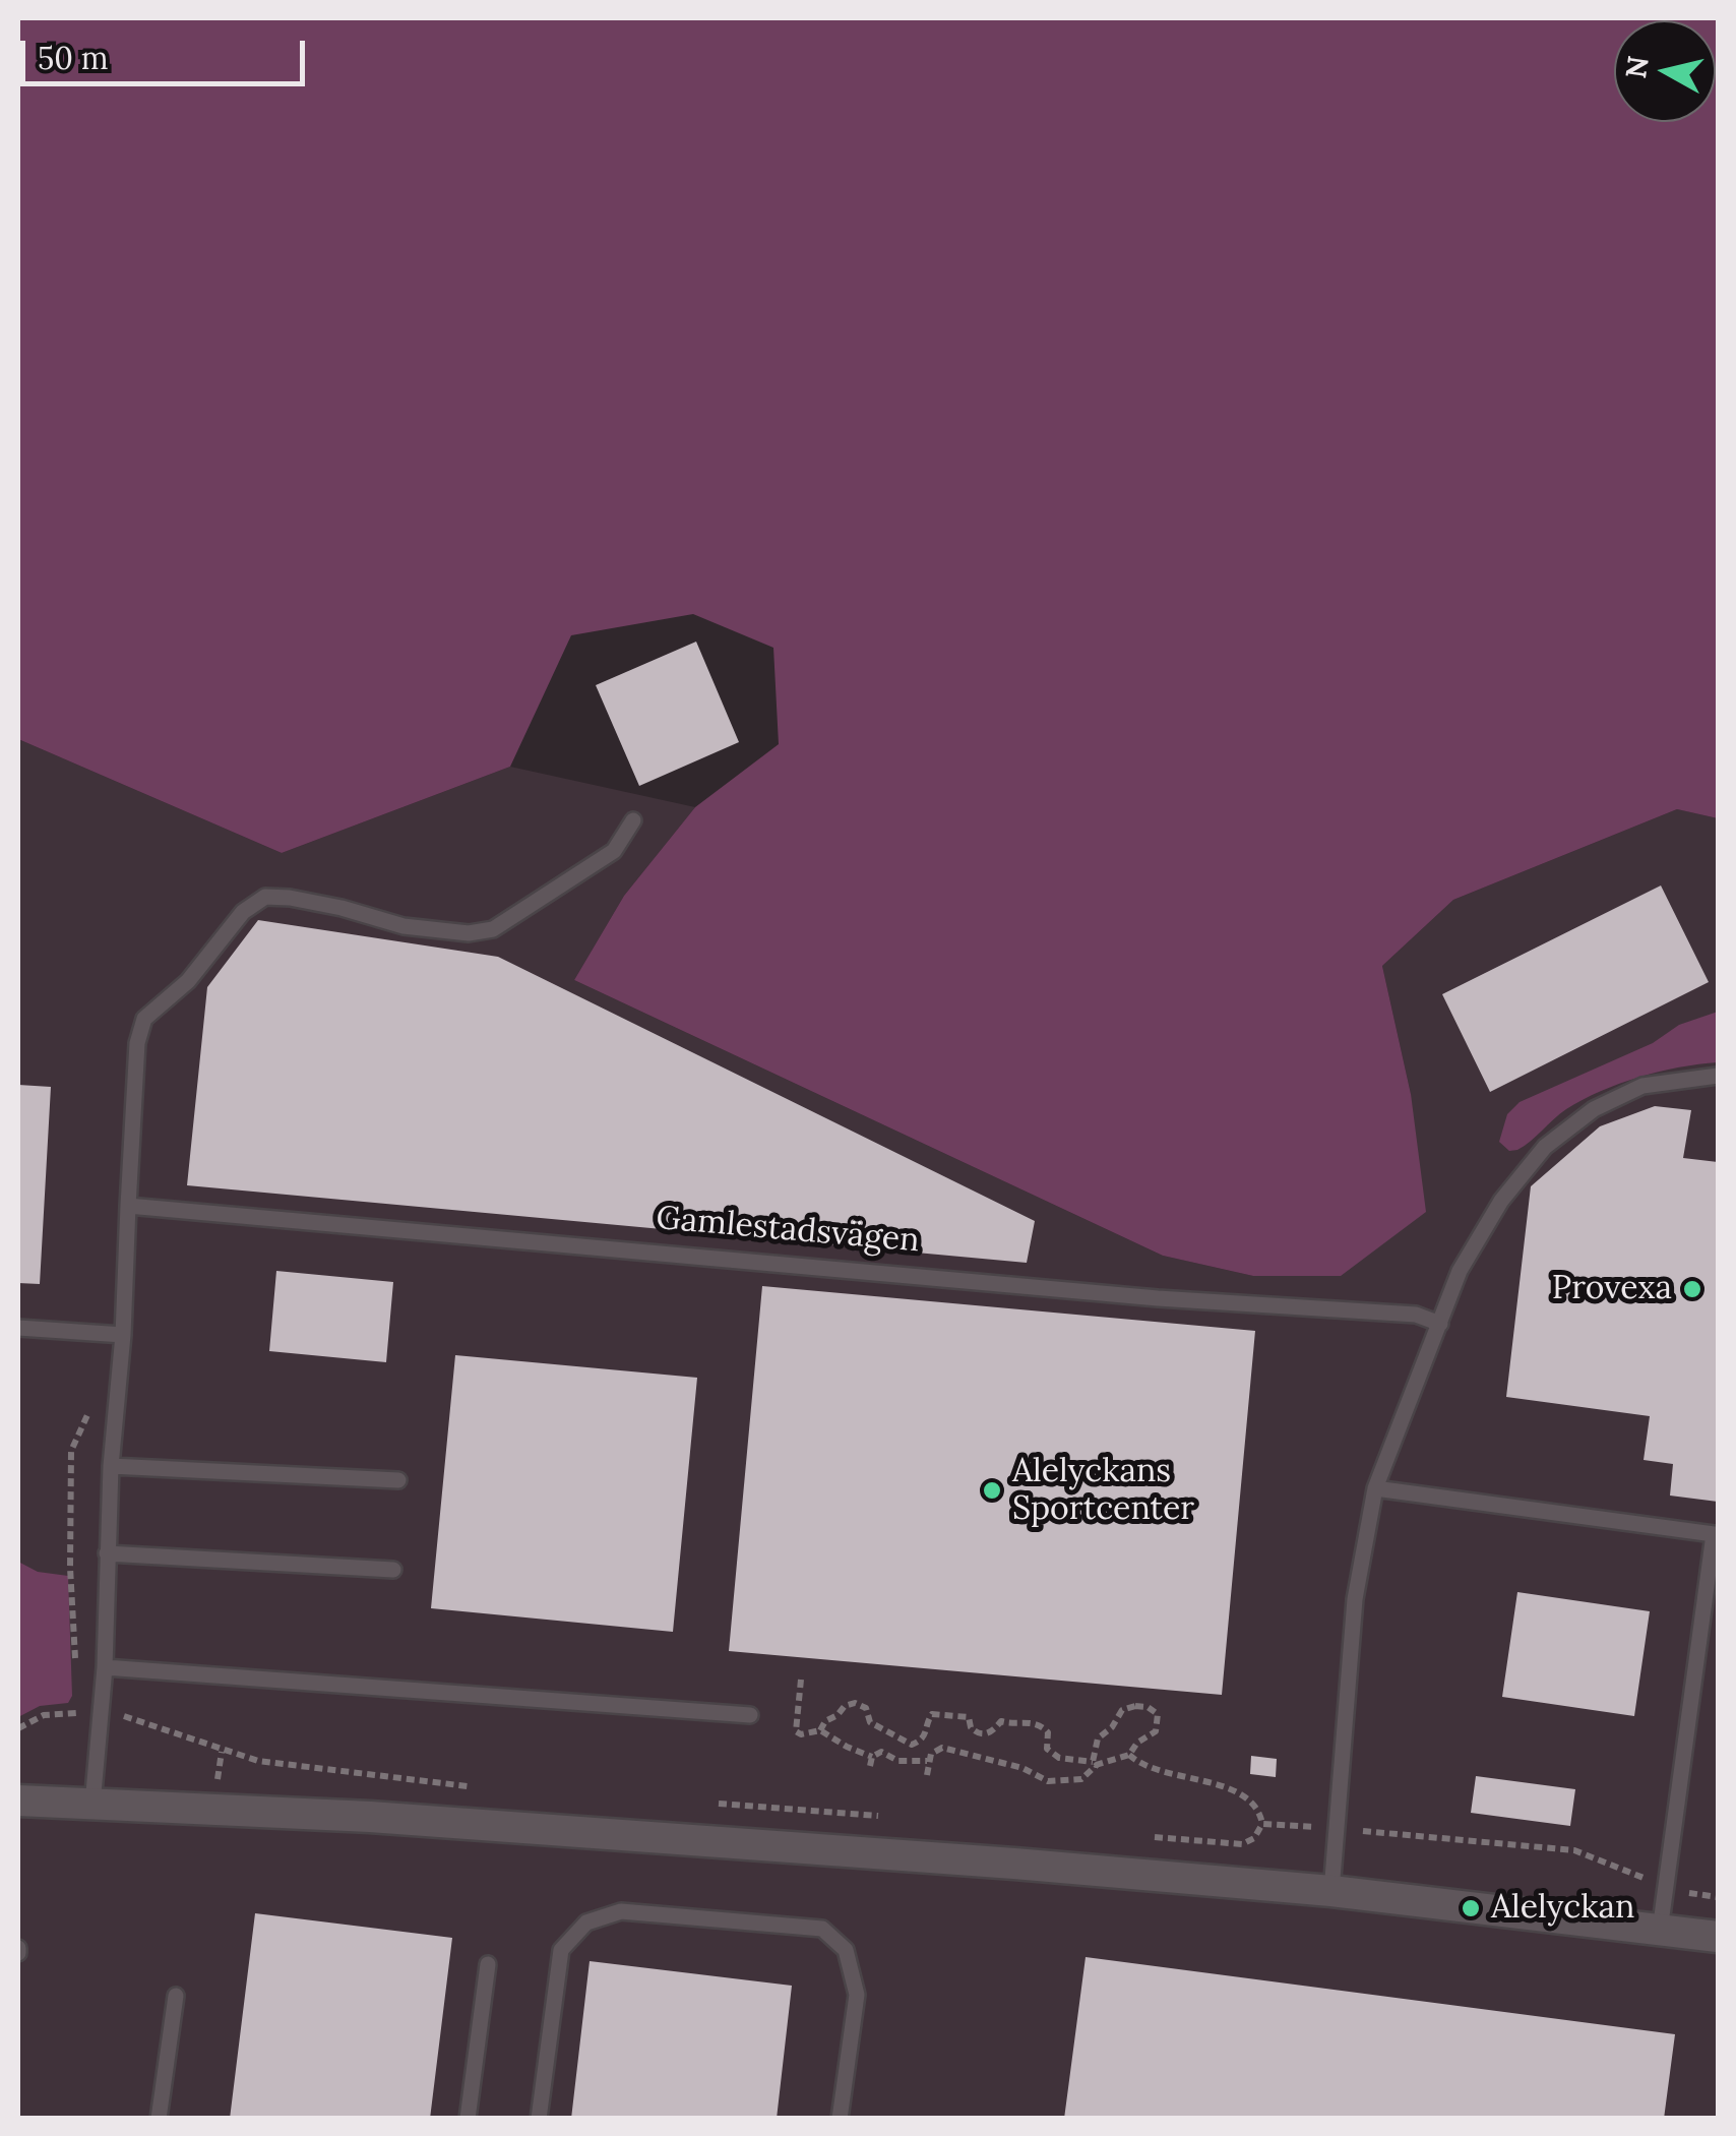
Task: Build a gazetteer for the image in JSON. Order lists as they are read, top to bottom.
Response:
{
  "streets": {
    "lane": ["Gamlestadsvägen"]
  },
  "places": ["Provexa", "Alelyckans Sportcenter", "Alelyckan"],
  "scale_bar": "50 m",
  "north": "left"
}
